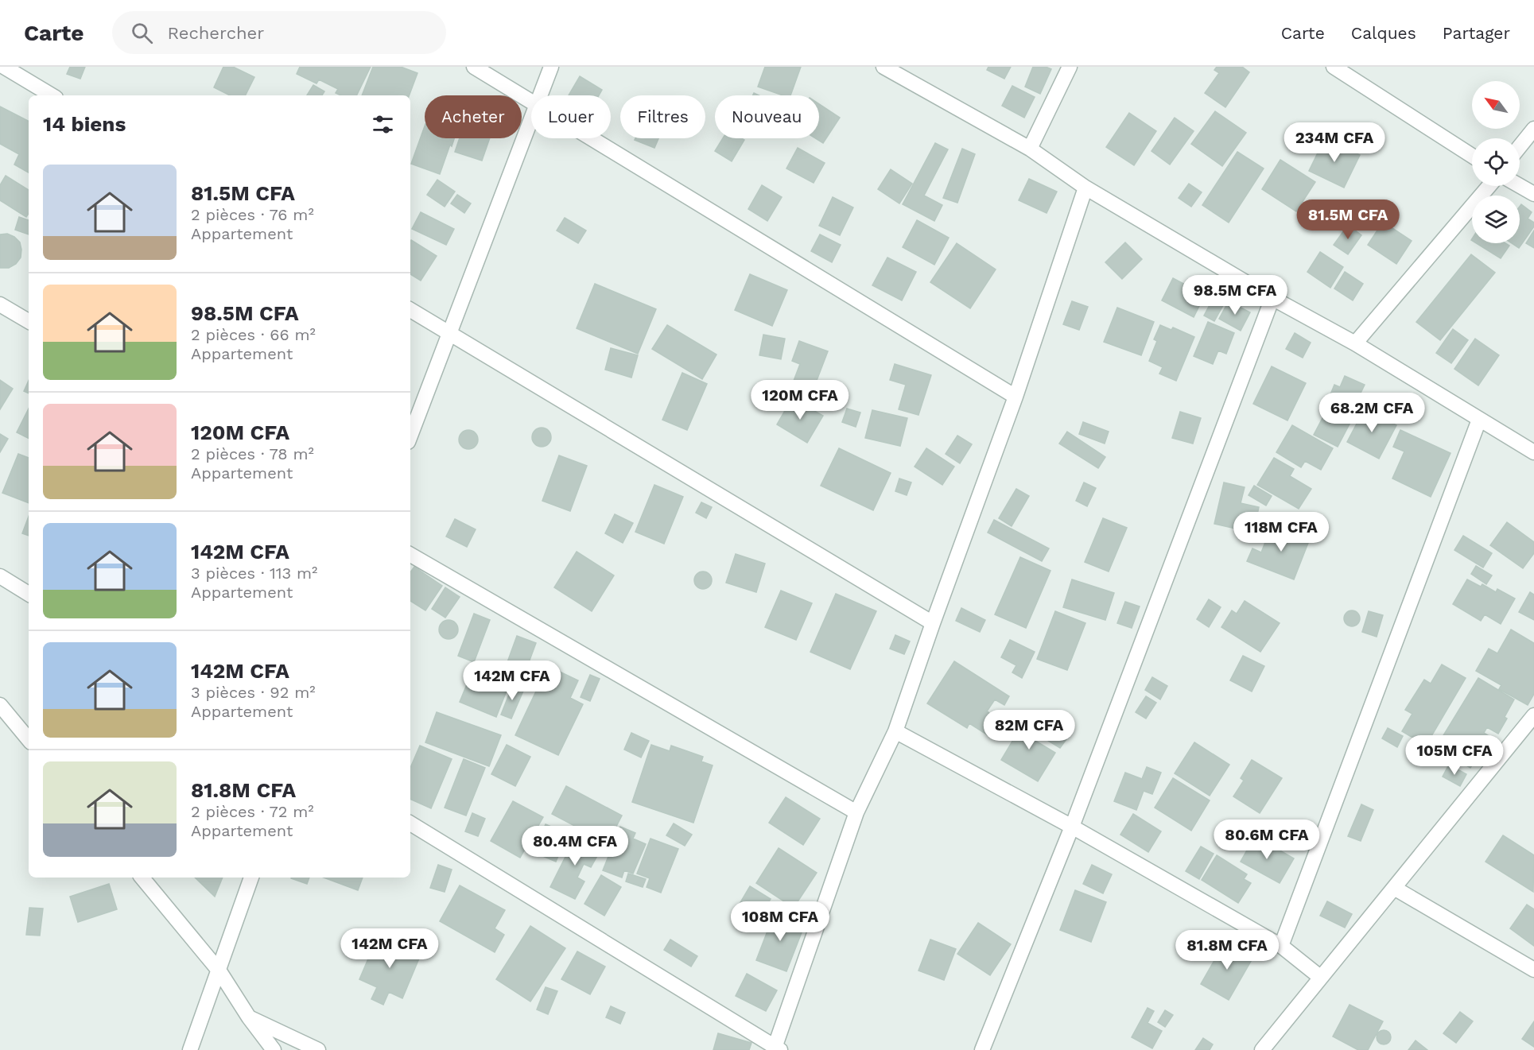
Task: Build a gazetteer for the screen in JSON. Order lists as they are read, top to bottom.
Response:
{
  "north": "top left",
  "page": {
    "header": "Carte",
    "search": "Rechercher",
    "nav": ["Carte", "Calques", "Partager"],
    "chip": [
      "Acheter",
      "Louer",
      "Filtres",
      "Nouveau"
    ],
    "heading": "14 biens",
    "price": [
      "234M CFA",
      "81.5M CFA",
      "98.5M CFA",
      "120M CFA",
      "68.2M CFA",
      "118M CFA",
      "142M CFA",
      "82M CFA",
      "105M CFA",
      "80.6M CFA",
      "80.4M CFA",
      "108M CFA",
      "142M CFA",
      "81.8M CFA"
    ],
    "list": [
      {
        "name": "81.5M CFA",
        "note": "2 pièces · 76 m² · Appartement"
      },
      {
        "name": "98.5M CFA",
        "note": "2 pièces · 66 m² · Appartement"
      },
      {
        "name": "120M CFA",
        "note": "2 pièces · 78 m² · Appartement"
      },
      {
        "name": "142M CFA",
        "note": "3 pièces · 113 m² · Appartement"
      },
      {
        "name": "142M CFA",
        "note": "3 pièces · 92 m² · Appartement"
      },
      {
        "name": "81.8M CFA",
        "note": "2 pièces · 72 m² · Appartement"
      }
    ]
  }
}
